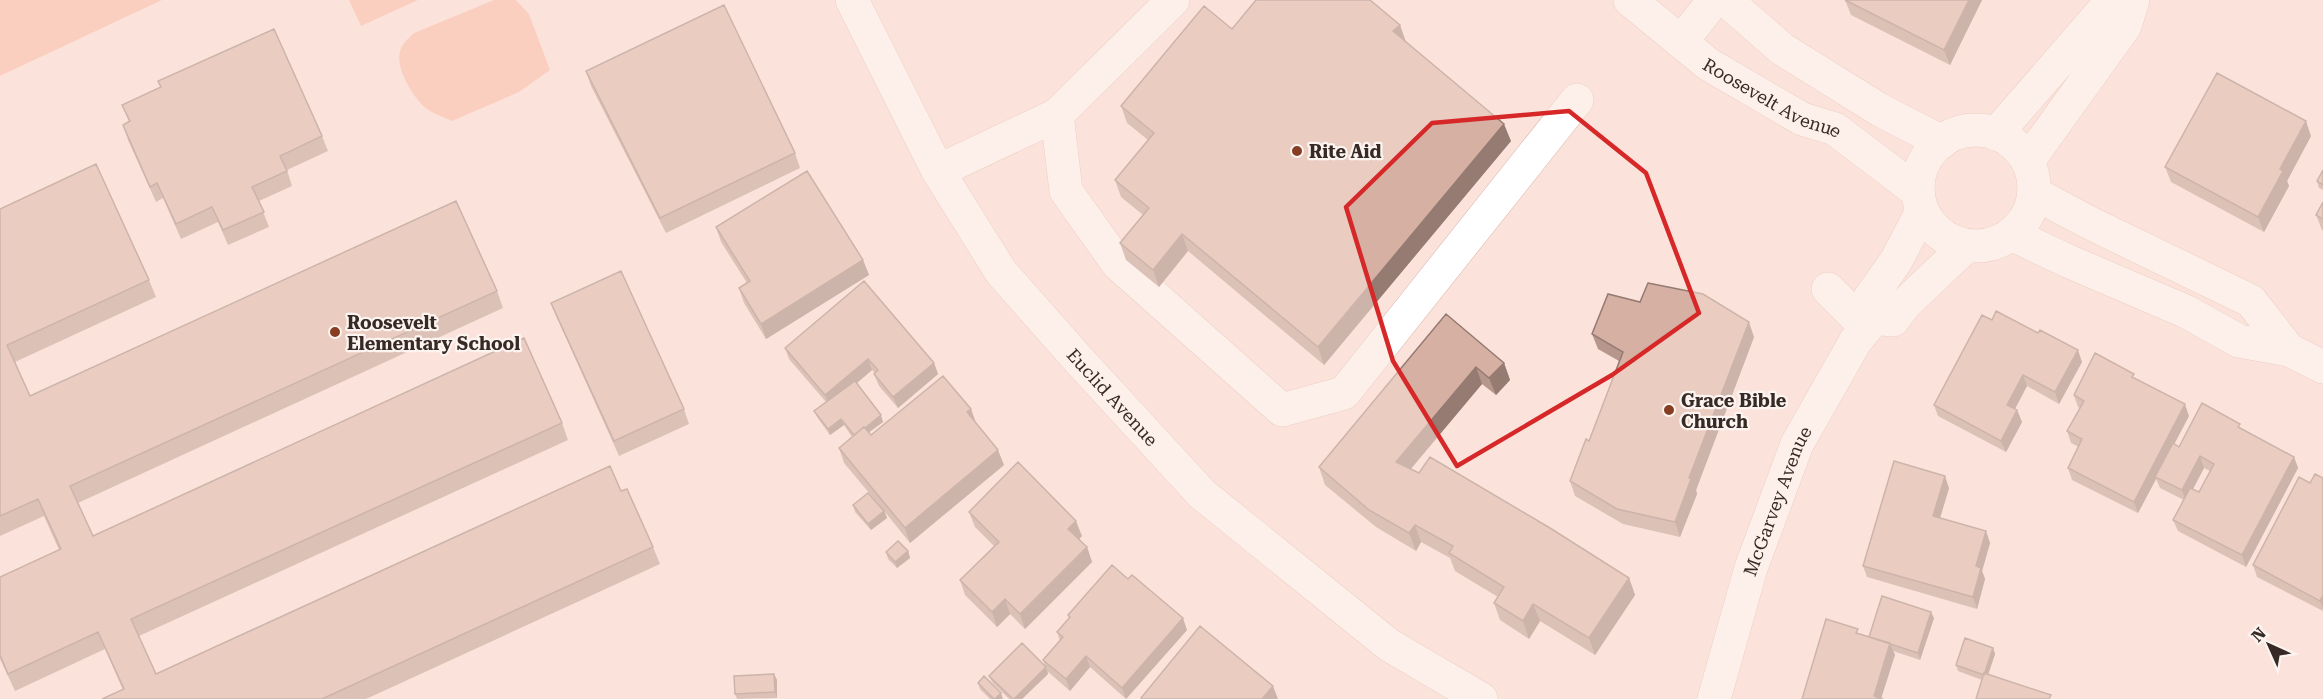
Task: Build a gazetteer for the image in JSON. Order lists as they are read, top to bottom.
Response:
{
  "streets": {
    "street": ["Roosevelt Avenue", "Euclid Avenue", "McGarvey Avenue"]
  },
  "crossings": [
    ["Roosevelt Avenue", "McGarvey Avenue"]
  ],
  "places": ["Rite Aid", "Roosevelt Elementary School", "Grace Bible Church"],
  "north": "top left"
}
